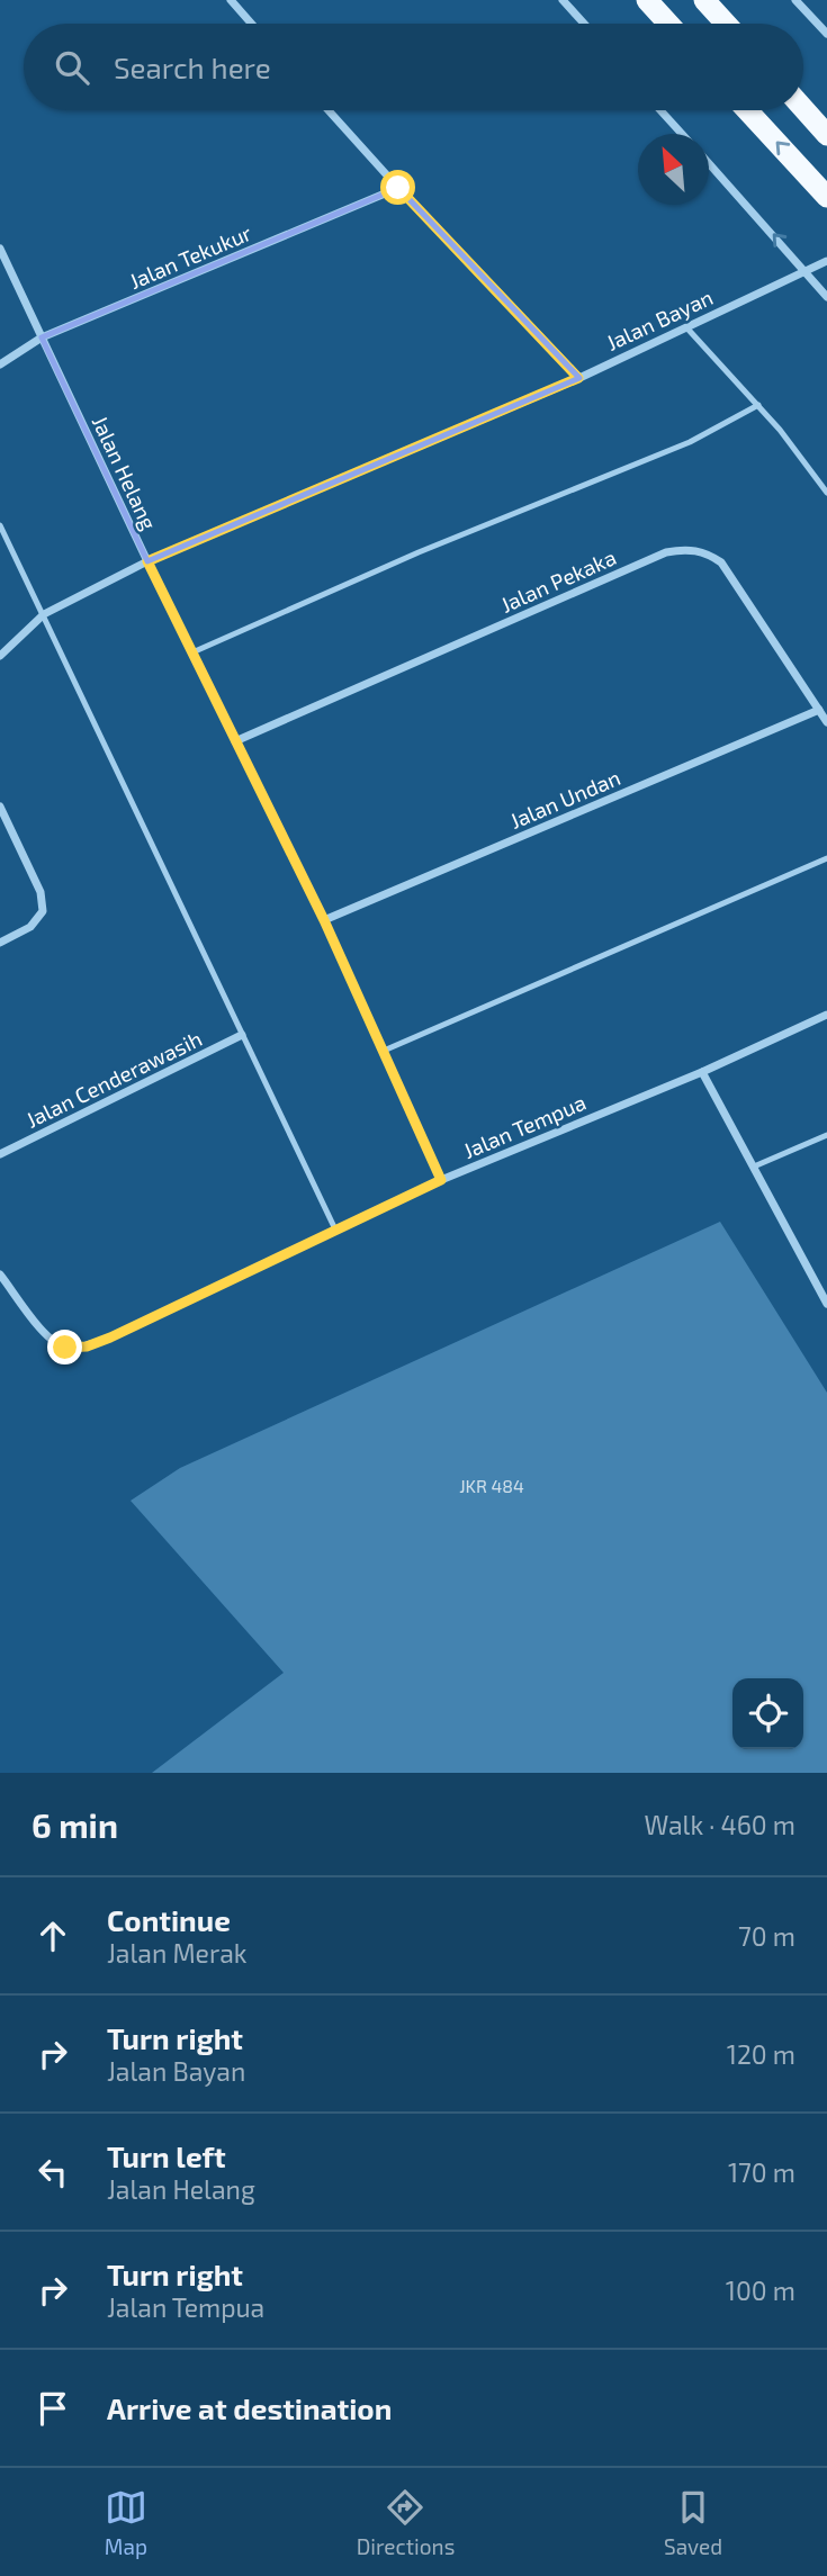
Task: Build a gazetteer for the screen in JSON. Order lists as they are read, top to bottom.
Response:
{
  "streets": {
    "street": [
      "Jalan Tekukur",
      "Jalan Bayan",
      "Jalan Helang",
      "Jalan Pekaka",
      "Jalan Undan",
      "Jalan Cenderawasih",
      "Jalan Tempua"
    ]
  },
  "crossings": [
    ["Jalan Tekukur", "Jalan Helang"],
    ["Jalan Bayan", "Jalan Helang"],
    ["Jalan Helang", "Jalan Pekaka"],
    ["Jalan Helang", "Jalan Undan"],
    ["Jalan Helang", "Jalan Tempua"],
    ["Jalan Pekaka", "Jalan Undan"]
  ],
  "house_numbers": ["JKR 484"],
  "north": "top left",
  "page": {
    "search": "Search here",
    "heading": ["6 min", "Walk · 460 m"],
    "list": [
      ["Continue", "Jalan Merak", "70 m"],
      ["Turn right", "Jalan Bayan", "120 m"],
      ["Turn left", "Jalan Helang", "170 m"],
      ["Turn right", "Jalan Tempua", "100 m"],
      "Arrive at destination"
    ],
    "nav": ["Map", "Directions", "Saved"]
  }
}
